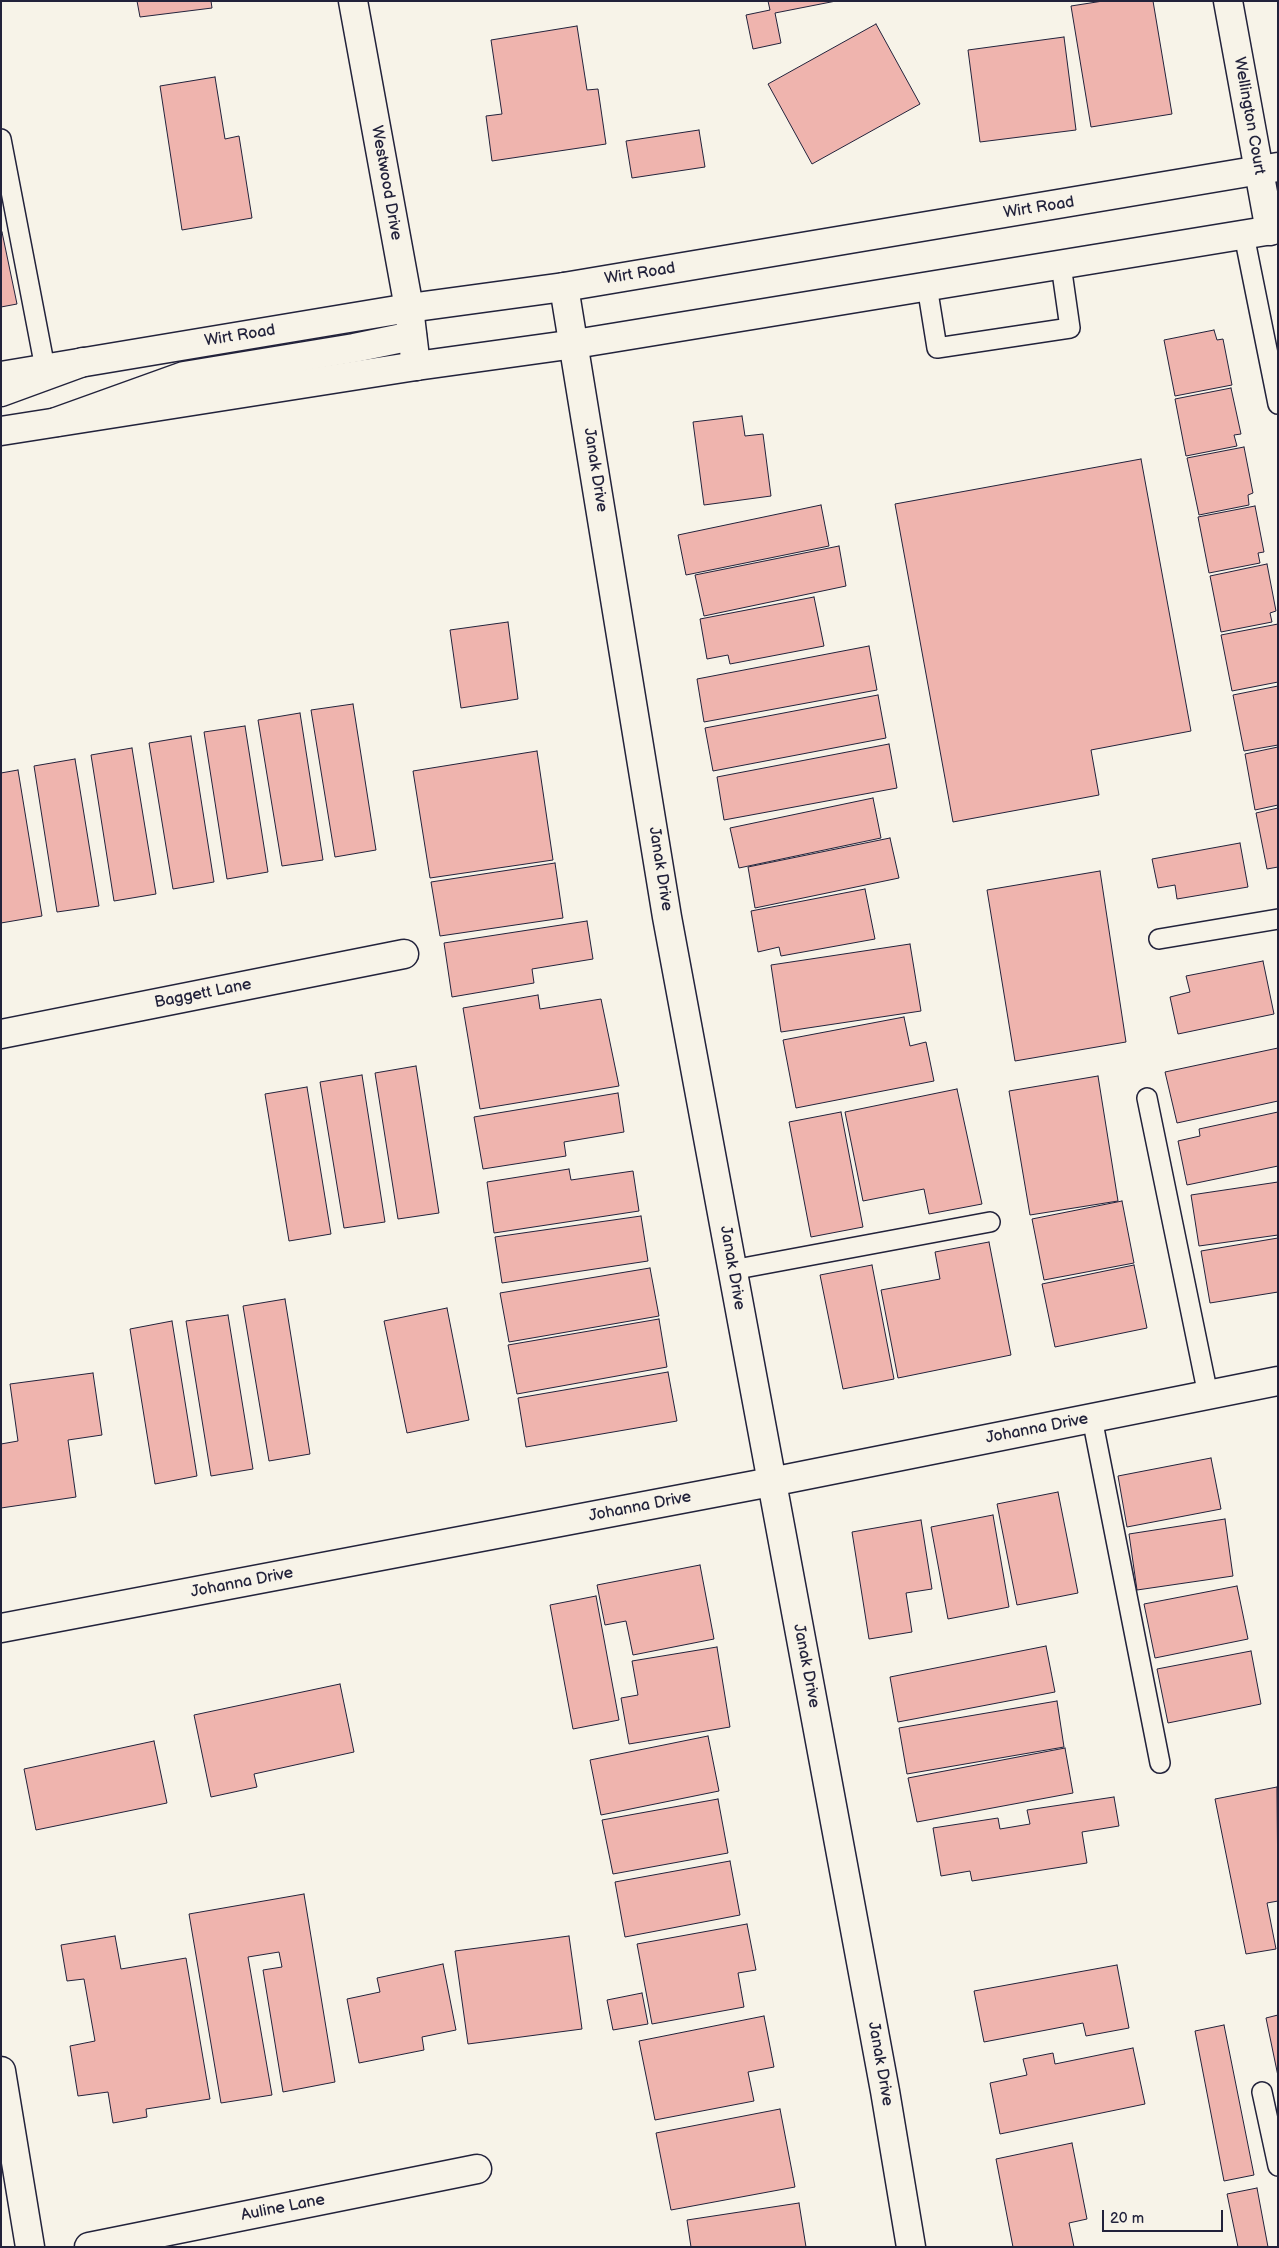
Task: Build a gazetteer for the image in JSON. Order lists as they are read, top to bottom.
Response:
{
  "streets": {
    "street": [
      "Wellington Court",
      "Westwood Drive",
      "Wirt Road",
      "Janak Drive",
      "Baggett Lane",
      "Johanna Drive",
      "Auline Lane"
    ]
  },
  "crossings": [
    ["Wellington Court", "Wirt Road"],
    ["Westwood Drive", "Wirt Road"],
    ["Wirt Road", "Janak Drive"],
    ["Janak Drive", "Johanna Drive"]
  ],
  "scale_bar": "20 m"
}
